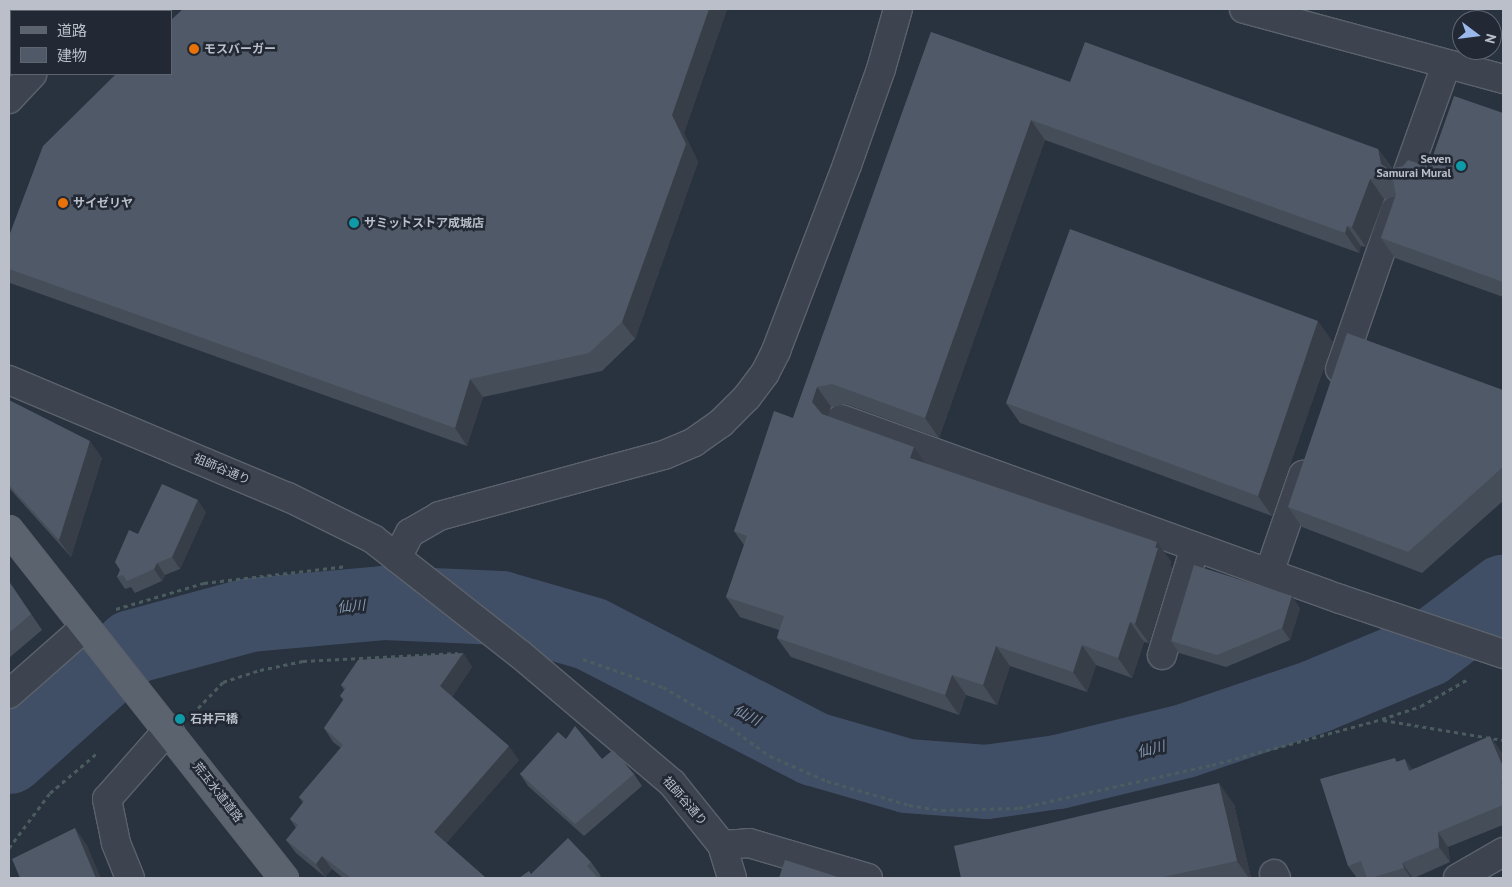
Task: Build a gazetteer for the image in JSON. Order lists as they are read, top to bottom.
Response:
{
  "streets": {
    "main road": ["荒玉水道道路"],
    "street": ["祖師谷通り"]
  },
  "water": ["仙川"],
  "places": [
    "モスバーガー",
    "Seven Samurai Mural",
    "サイゼリヤ",
    "サミットストア成城店",
    "石井戸橋"
  ],
  "legend": ["道路", "建物"],
  "north": "right"
}
